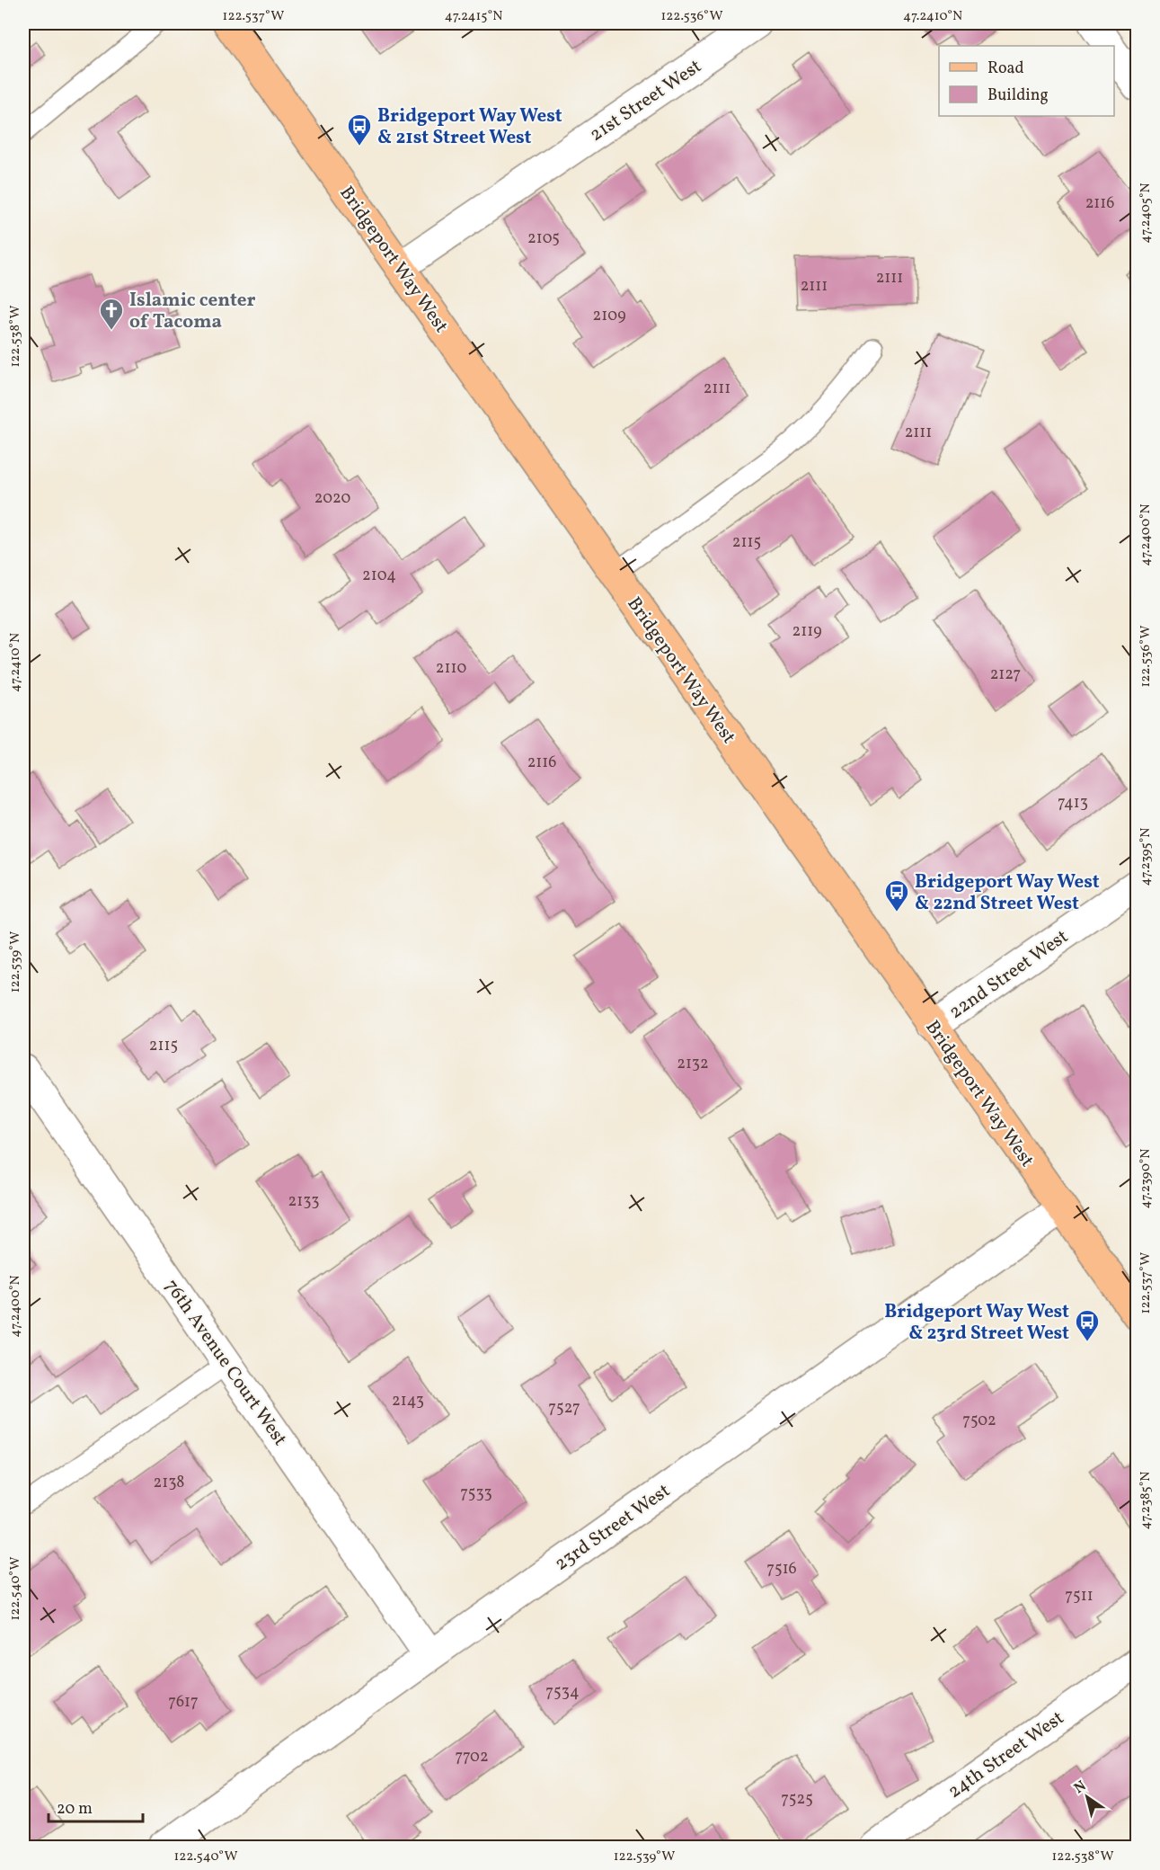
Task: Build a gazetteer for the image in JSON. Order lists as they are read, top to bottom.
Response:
{
  "streets": {
    "main road": ["Bridgeport Way West"],
    "street": [
      "21st Street West",
      "22nd Street West",
      "76th Avenue Court West",
      "23rd Street West",
      "24th Street West"
    ]
  },
  "crossings": [
    ["21st Street West", "Bridgeport Way West"],
    ["Bridgeport Way West", "22nd Street West"],
    ["Bridgeport Way West", "23rd Street West"],
    ["76th Avenue Court West", "23rd Street West"]
  ],
  "places": {
    "bus stop": ["Bridgeport Way West & 21st Street West", "Bridgeport Way West & 22nd Street West", "Bridgeport Way West & 23rd Street West"],
    "church": ["Islamic center of Tacoma"]
  },
  "house_numbers": [
    "2116",
    "2105",
    "2111",
    "2111",
    "2109",
    "2111",
    "2111",
    "2020",
    "2115",
    "2104",
    "2119",
    "2110",
    "2127",
    "2116",
    "7413",
    "2115",
    "2132",
    "2133",
    "2143",
    "7527",
    "7502",
    "2138",
    "7533",
    "7516",
    "7511",
    "7534",
    "7617",
    "7702",
    "7525"
  ],
  "legend": ["Road", "Building"],
  "scale_bar": "20 m",
  "north": "top left",
  "coordinates": [
    "122.537°W",
    "47.2415°N",
    "122.536°W",
    "47.2410°N",
    "47.2405°N",
    "122.538°W",
    "47.2400°N",
    "47.2395°N",
    "122.539°W",
    "47.2390°N",
    "47.2385°N",
    "122.540°W"
  ]
}
